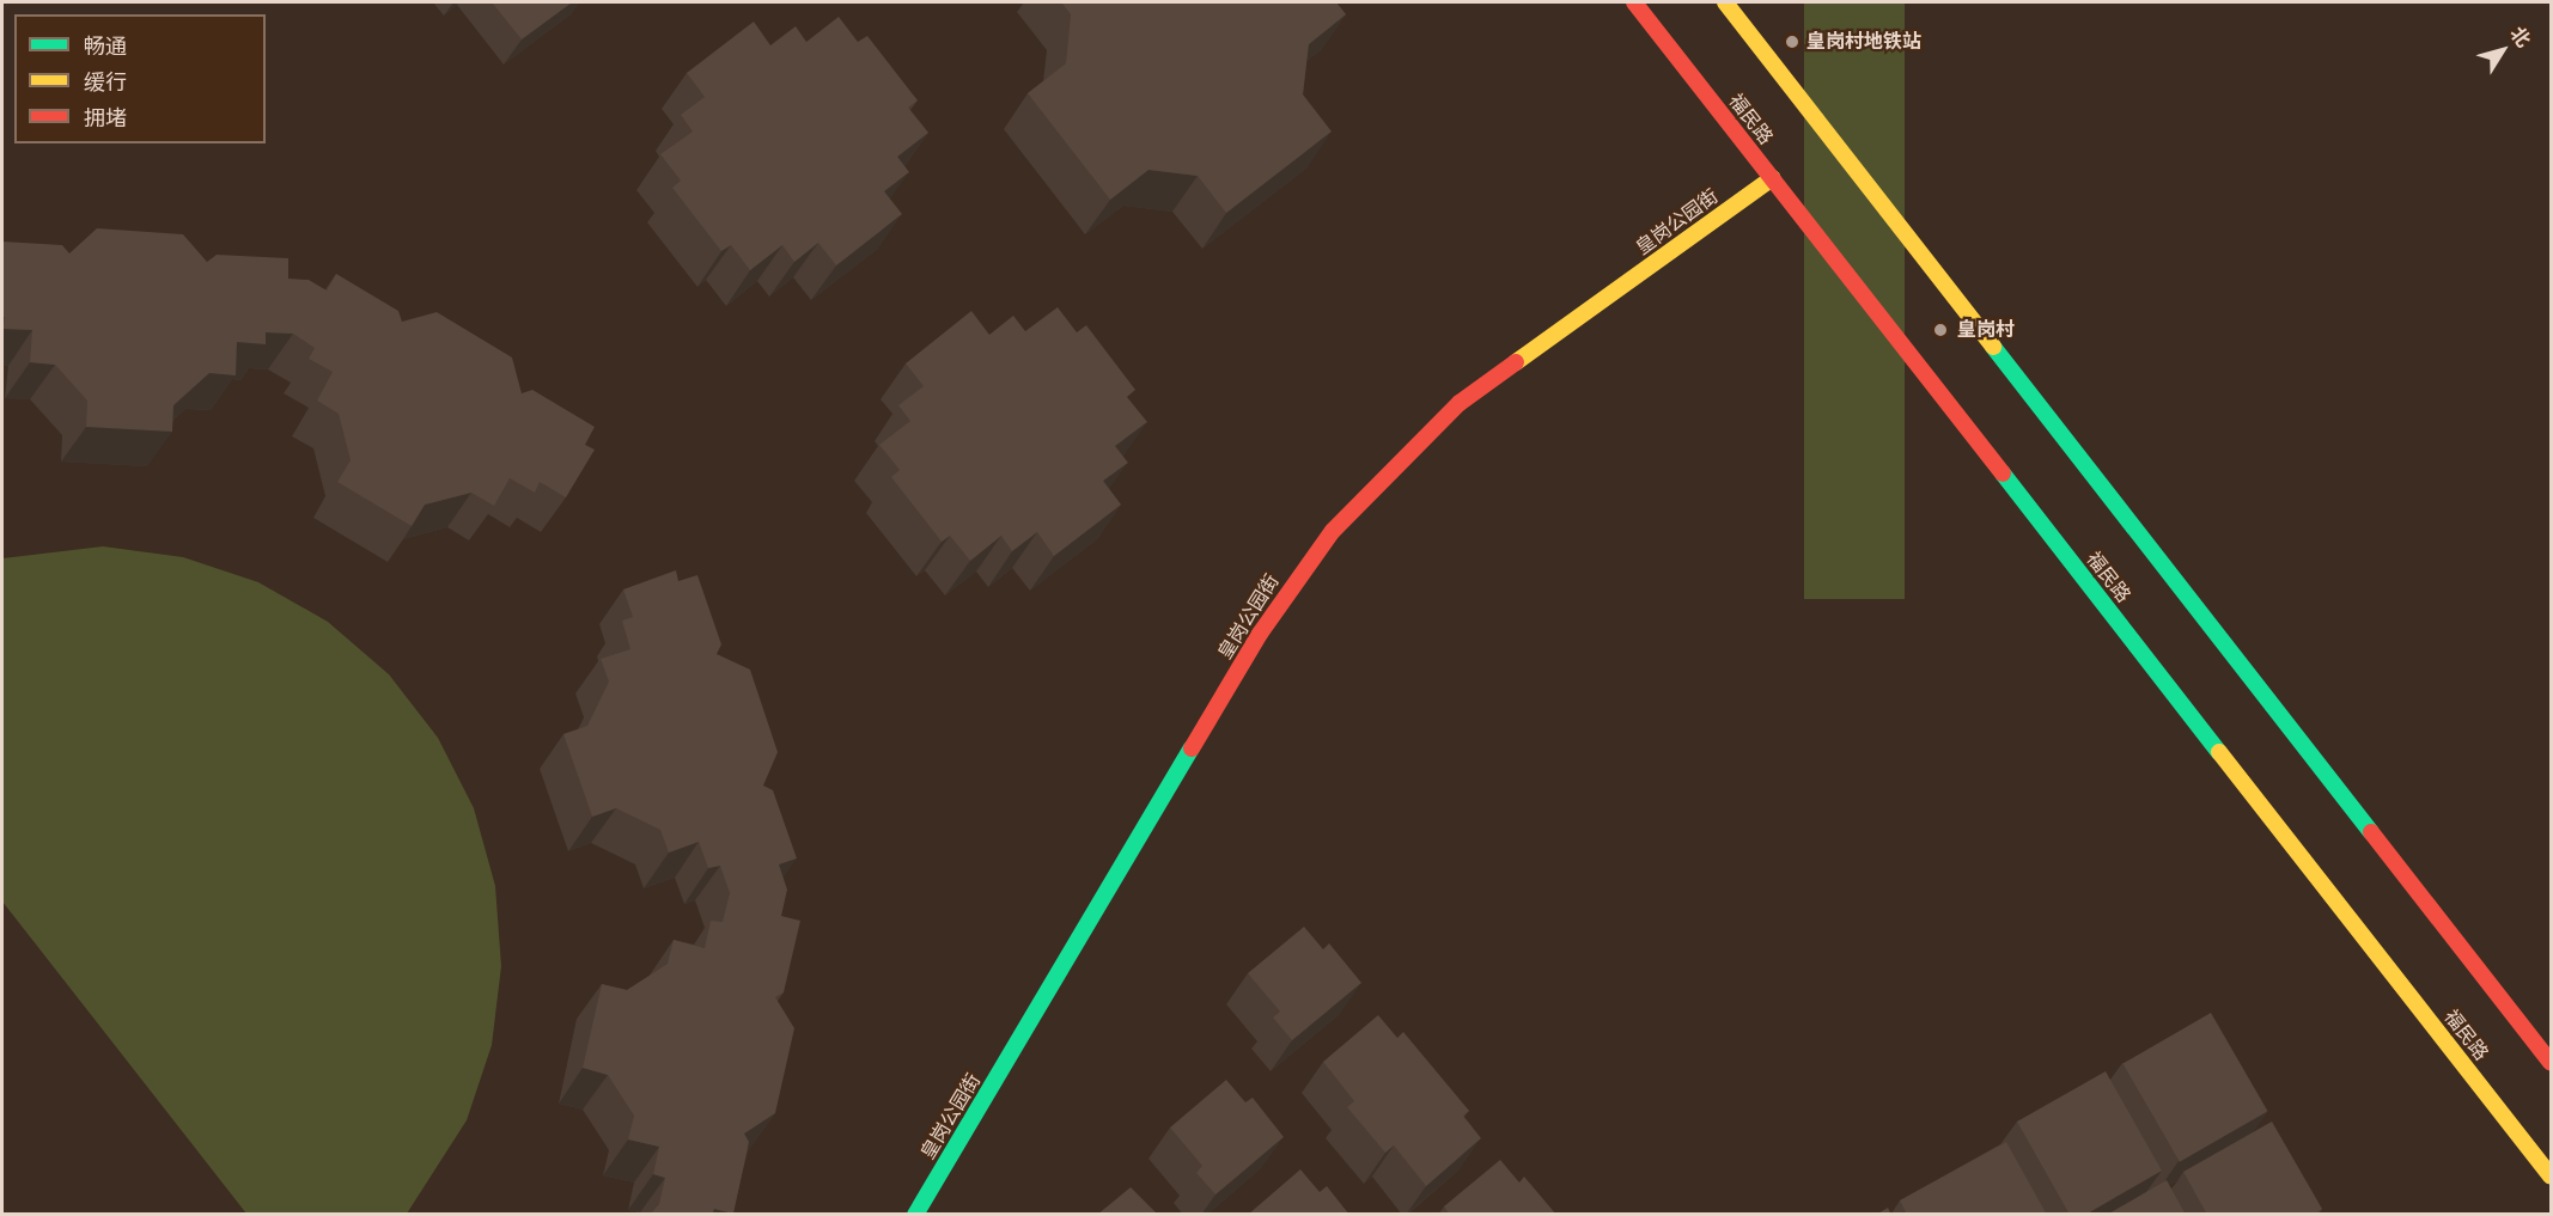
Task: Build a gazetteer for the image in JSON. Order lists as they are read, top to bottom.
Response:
{
  "streets": {
    "main road": ["福民路", "皇岗公园街"]
  },
  "crossings": [
    ["福民路", "皇岗公园街"]
  ],
  "places": ["皇岗村地铁站", "皇岗村"],
  "legend": ["畅通", "缓行", "拥堵"],
  "north": "top right"
}
